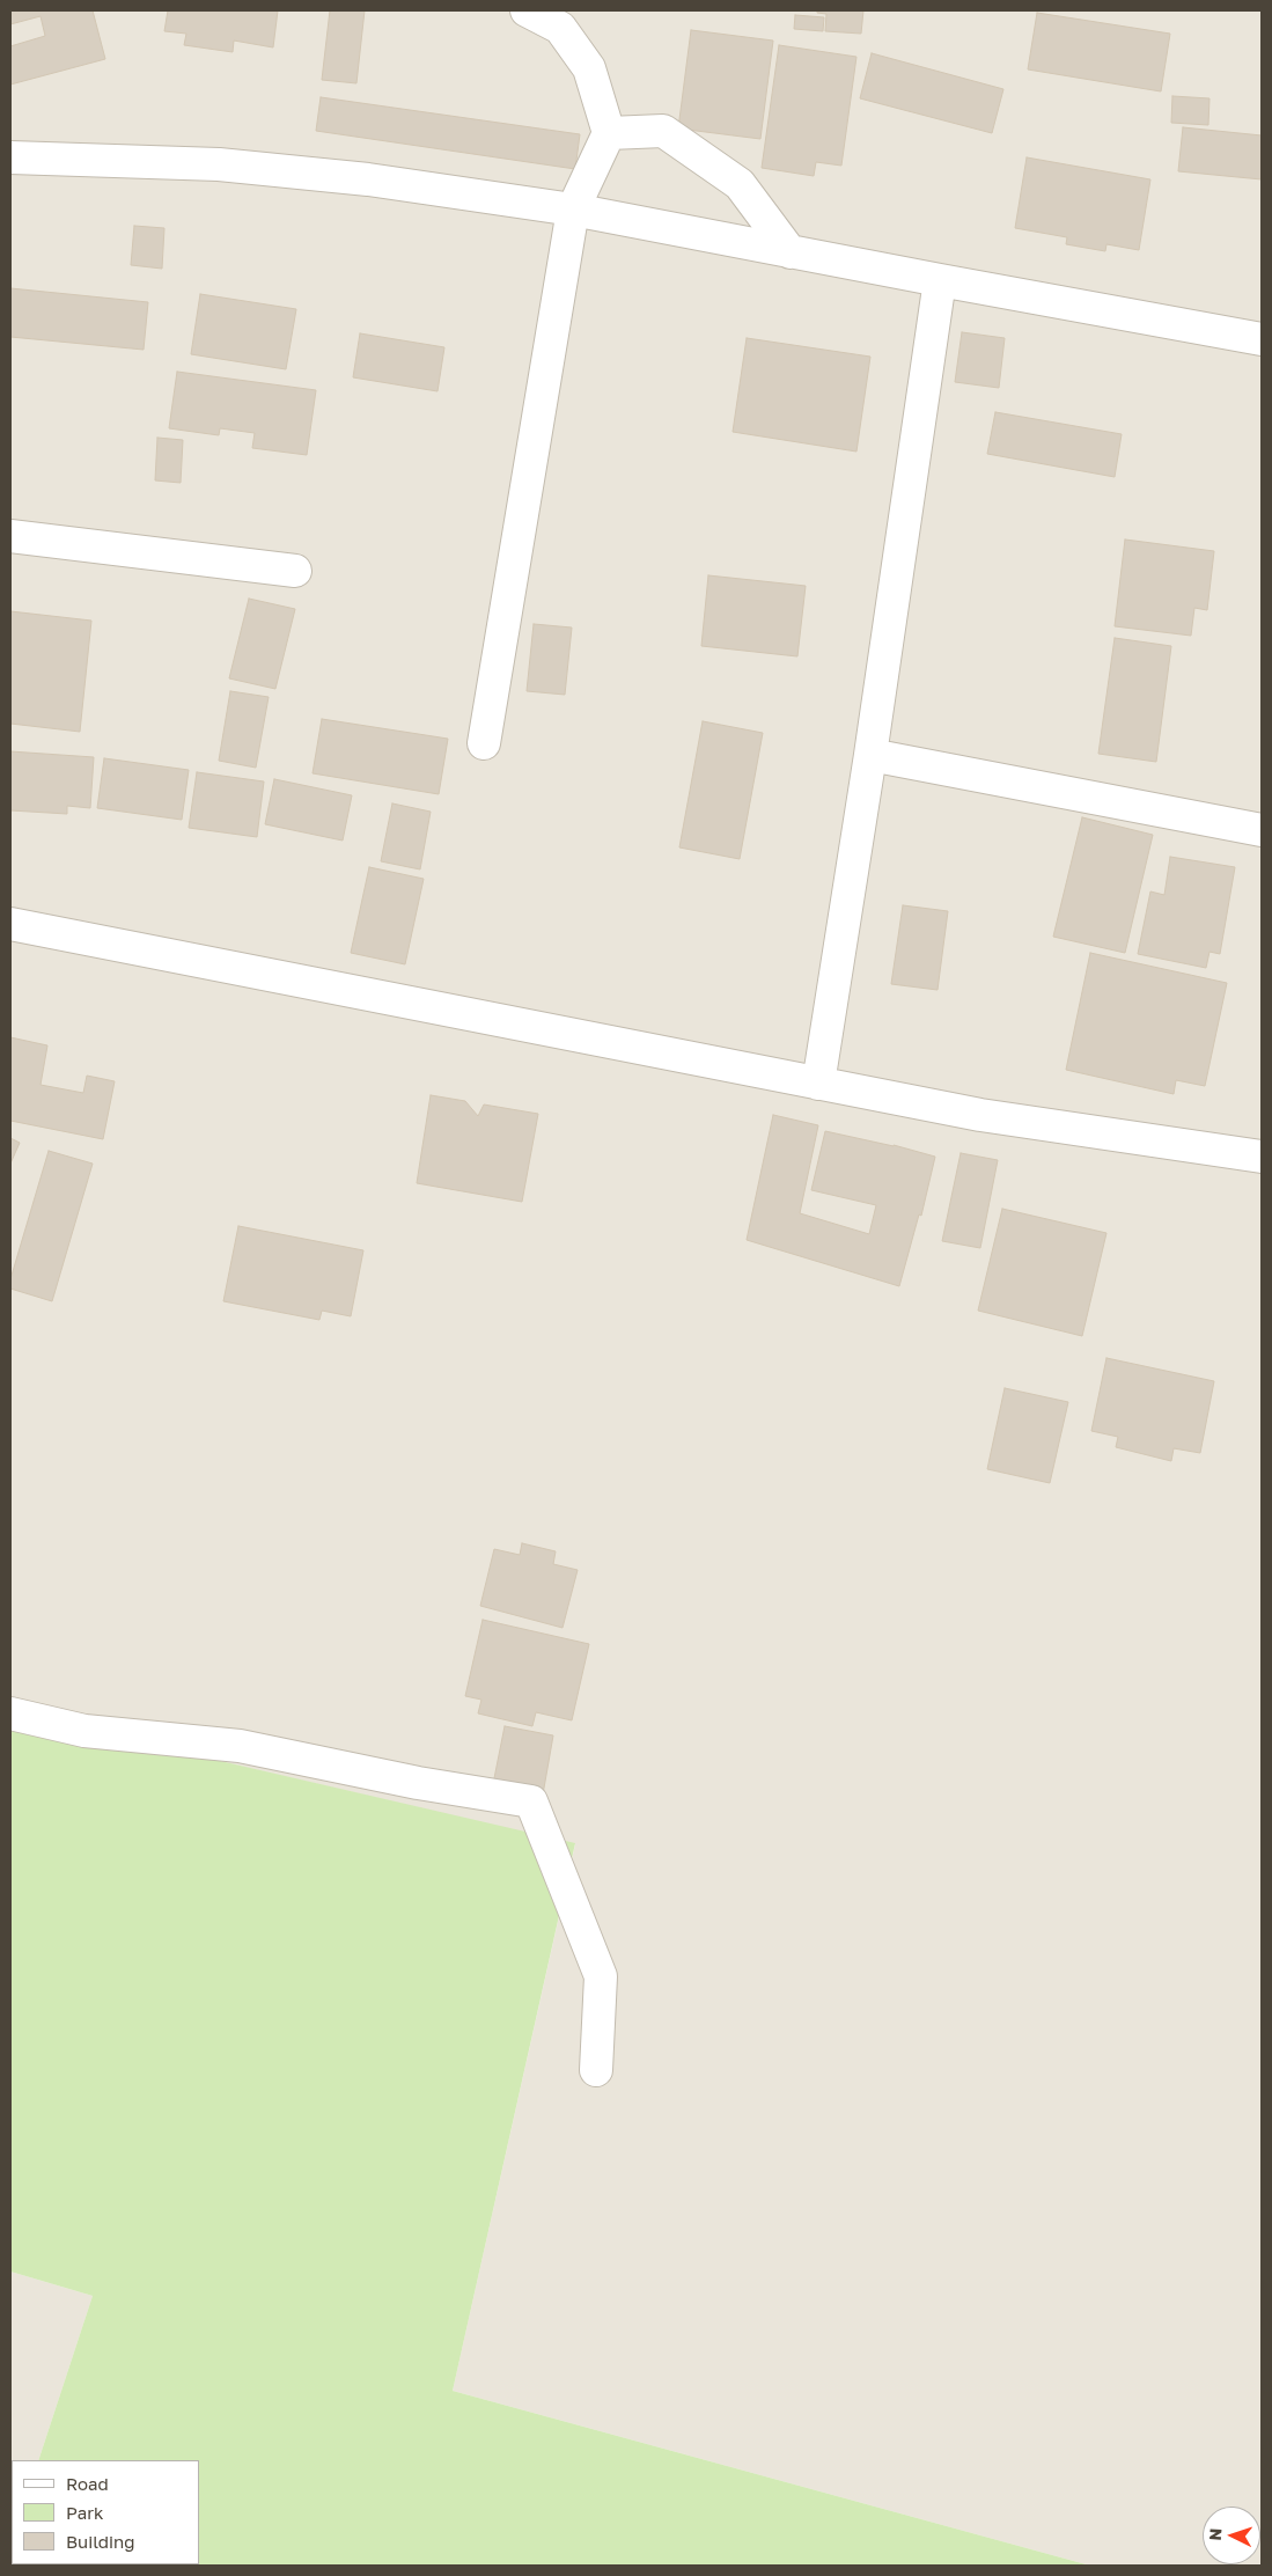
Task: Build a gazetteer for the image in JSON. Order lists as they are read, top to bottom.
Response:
{
  "legend": ["Road", "Park", "Building"],
  "north": "left"
}
